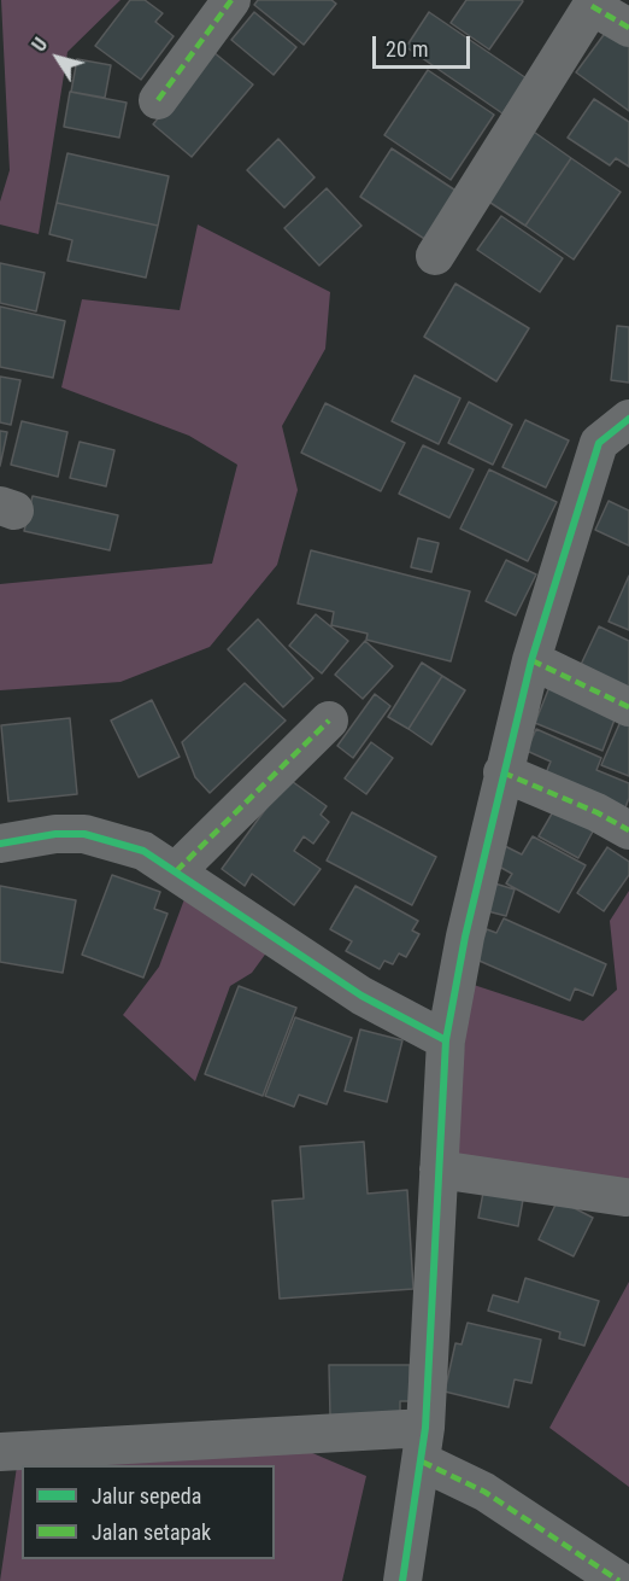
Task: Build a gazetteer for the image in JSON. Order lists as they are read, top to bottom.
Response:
{
  "legend": ["Jalur sepeda", "Jalan setapak"],
  "scale_bar": "20 m",
  "north": "top left"
}
